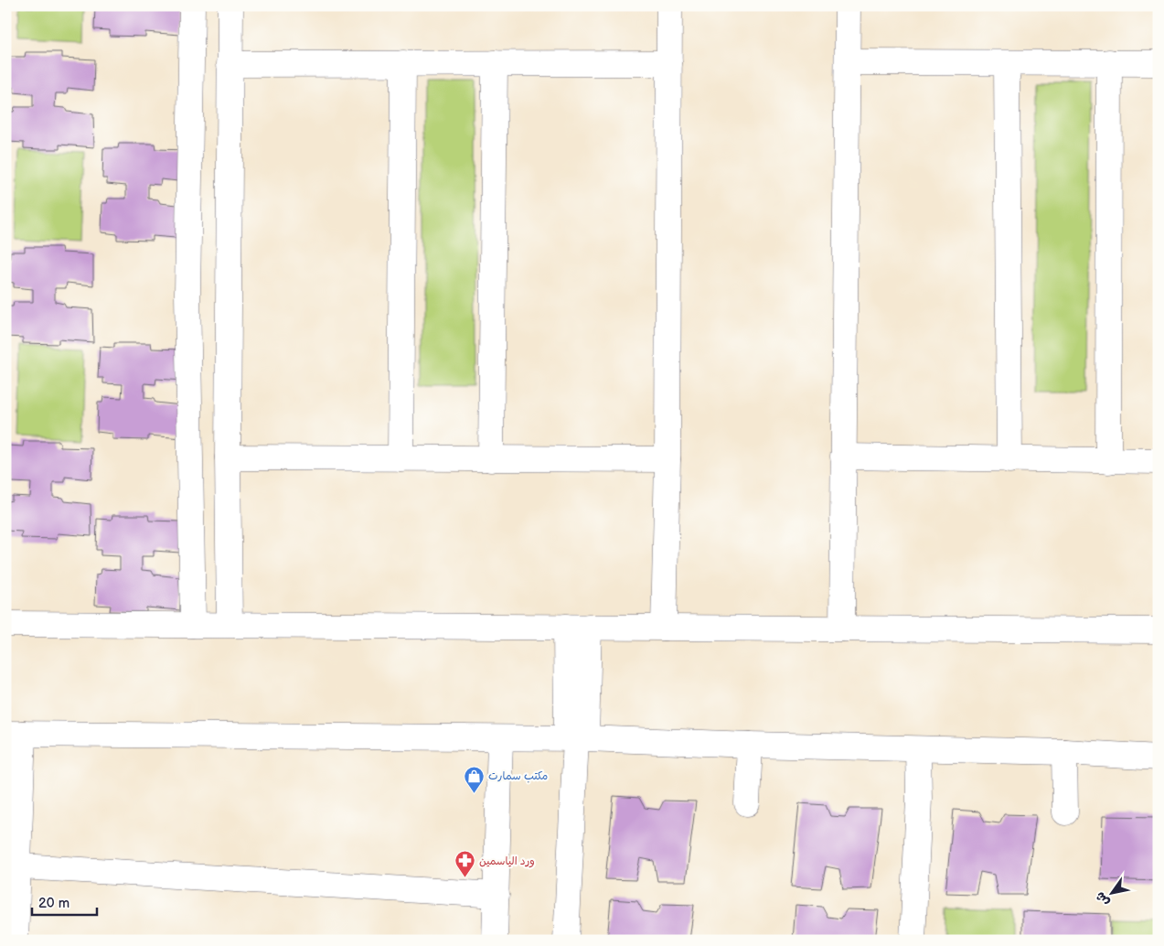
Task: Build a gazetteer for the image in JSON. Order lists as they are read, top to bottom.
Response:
{
  "places": {
    "shop": ["مكتب سمارت"],
    "pharmacy": ["ورد الياسمين"]
  },
  "scale_bar": "20 m",
  "north": "bottom left"
}
